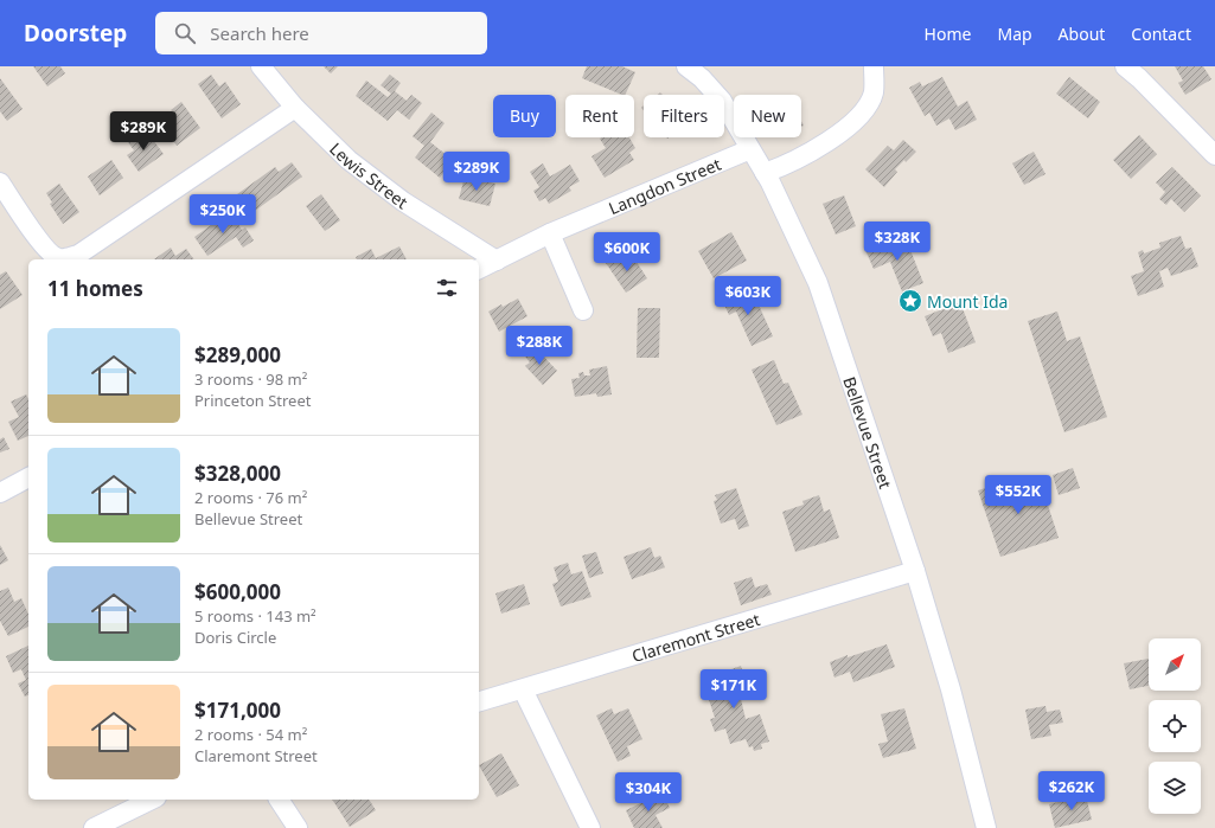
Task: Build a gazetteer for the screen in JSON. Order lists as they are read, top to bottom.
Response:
{
  "streets": {
    "street": [
      "Lewis Street",
      "Langdon Street",
      "Bellevue Street",
      "Claremont Street"
    ]
  },
  "crossings": [
    ["Lewis Street", "Langdon Street"],
    ["Langdon Street", "Bellevue Street"],
    ["Bellevue Street", "Claremont Street"]
  ],
  "places": {
    "place": ["Mount Ida"]
  },
  "north": "top right",
  "page": {
    "header": "Doorstep",
    "search": "Search here",
    "nav": [
      "Home",
      "Map",
      "About",
      "Contact"
    ],
    "chip": [
      "Buy",
      "Rent",
      "Filters",
      "New"
    ],
    "price": [
      "$289K",
      "$289K",
      "$250K",
      "$328K",
      "$600K",
      "$603K",
      "$288K",
      "$552K",
      "$171K",
      "$262K",
      "$304K"
    ],
    "heading": "11 homes",
    "list": [
      {
        "name": "$289,000",
        "note": "3 rooms · 98 m² · Princeton Street"
      },
      {
        "name": "$328,000",
        "note": "2 rooms · 76 m² · Bellevue Street"
      },
      {
        "name": "$600,000",
        "note": "5 rooms · 143 m² · Doris Circle"
      },
      {
        "name": "$171,000",
        "note": "2 rooms · 54 m² · Claremont Street"
      }
    ]
  }
}
